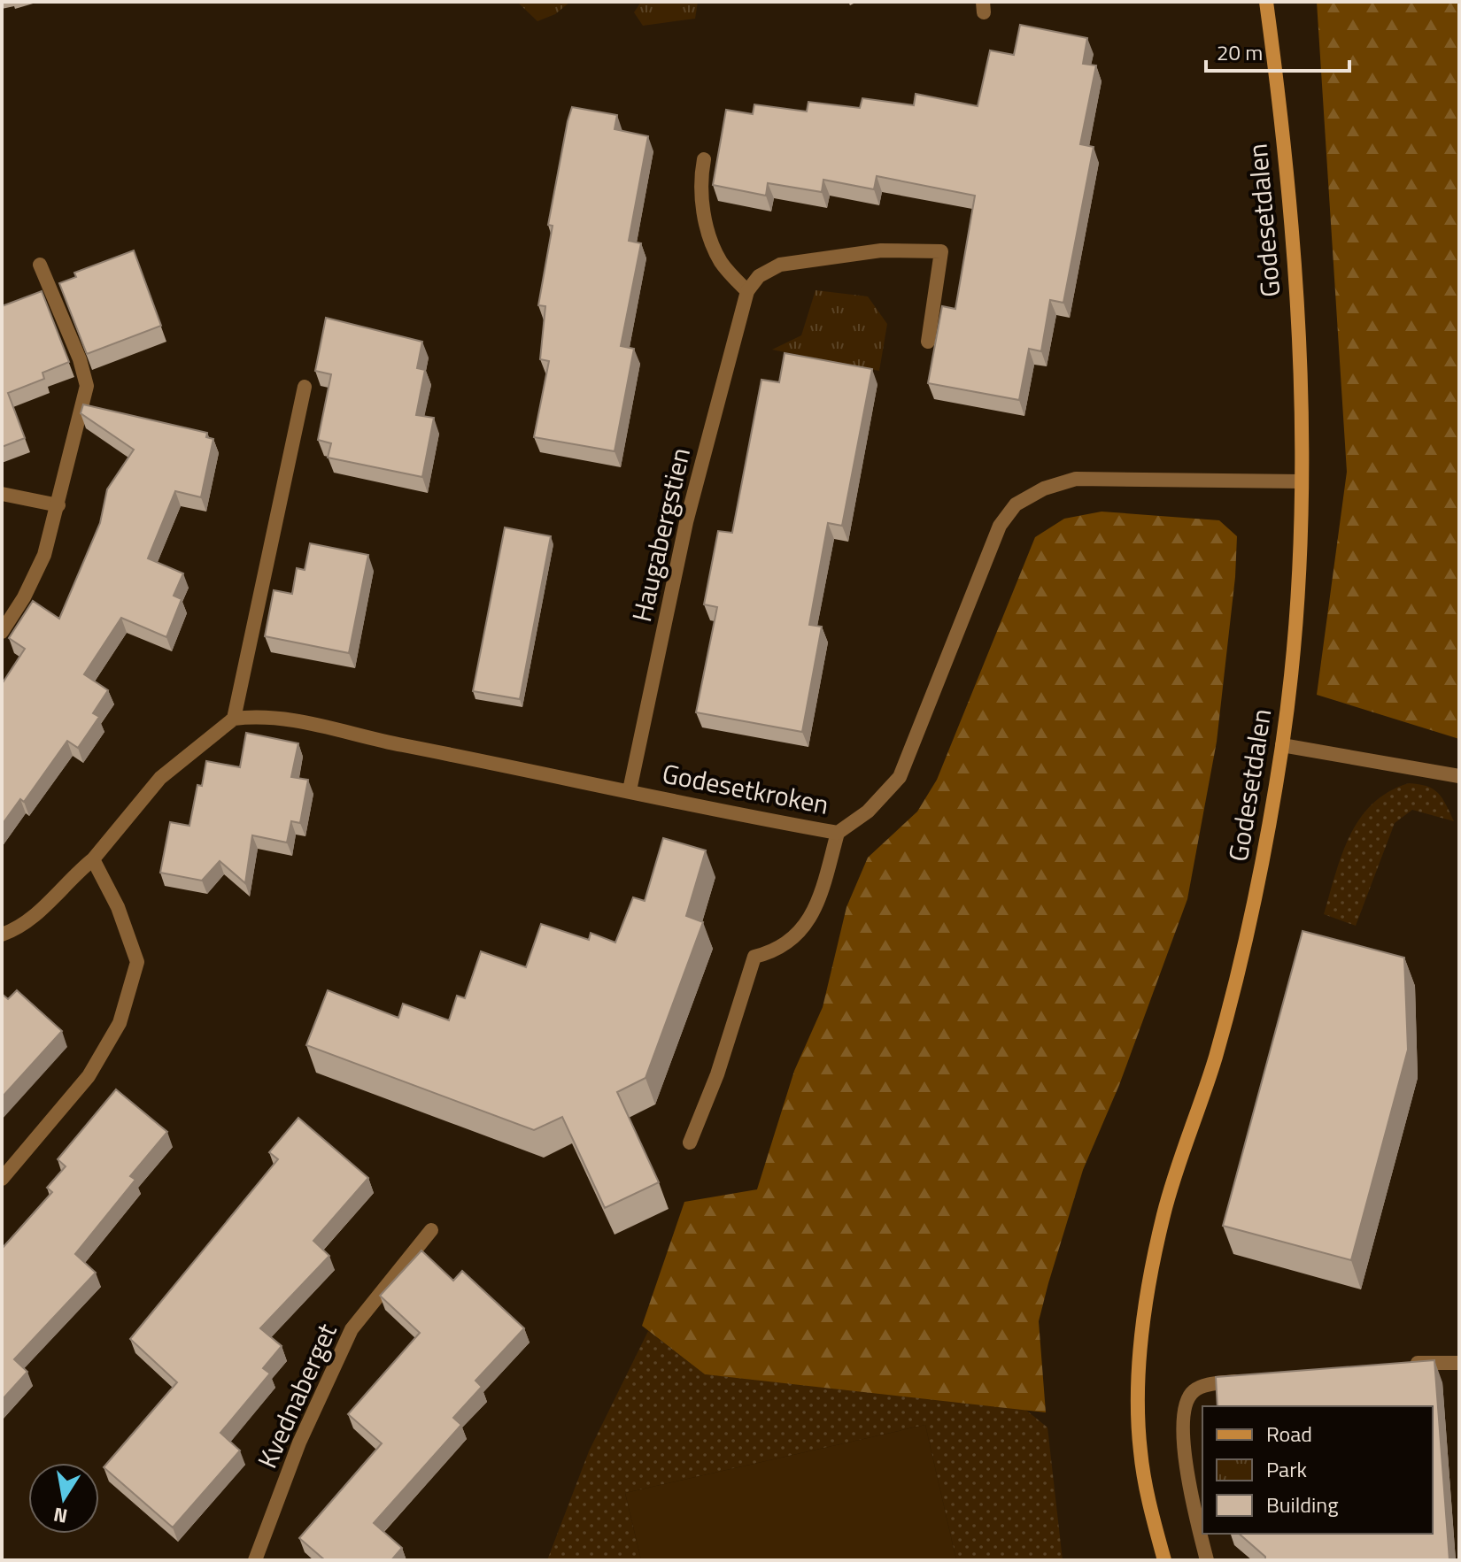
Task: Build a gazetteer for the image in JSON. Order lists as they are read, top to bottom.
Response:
{
  "streets": {
    "main road": ["Godesetdalen"],
    "street": ["Haugabergstien", "Godesetkroken", "Kvednaberget"]
  },
  "crossings": [
    ["Godesetdalen", "Godesetkroken"],
    ["Haugabergstien", "Godesetkroken"]
  ],
  "legend": ["Road", "Park", "Building"],
  "scale_bar": "20 m",
  "north": "bottom"
}
